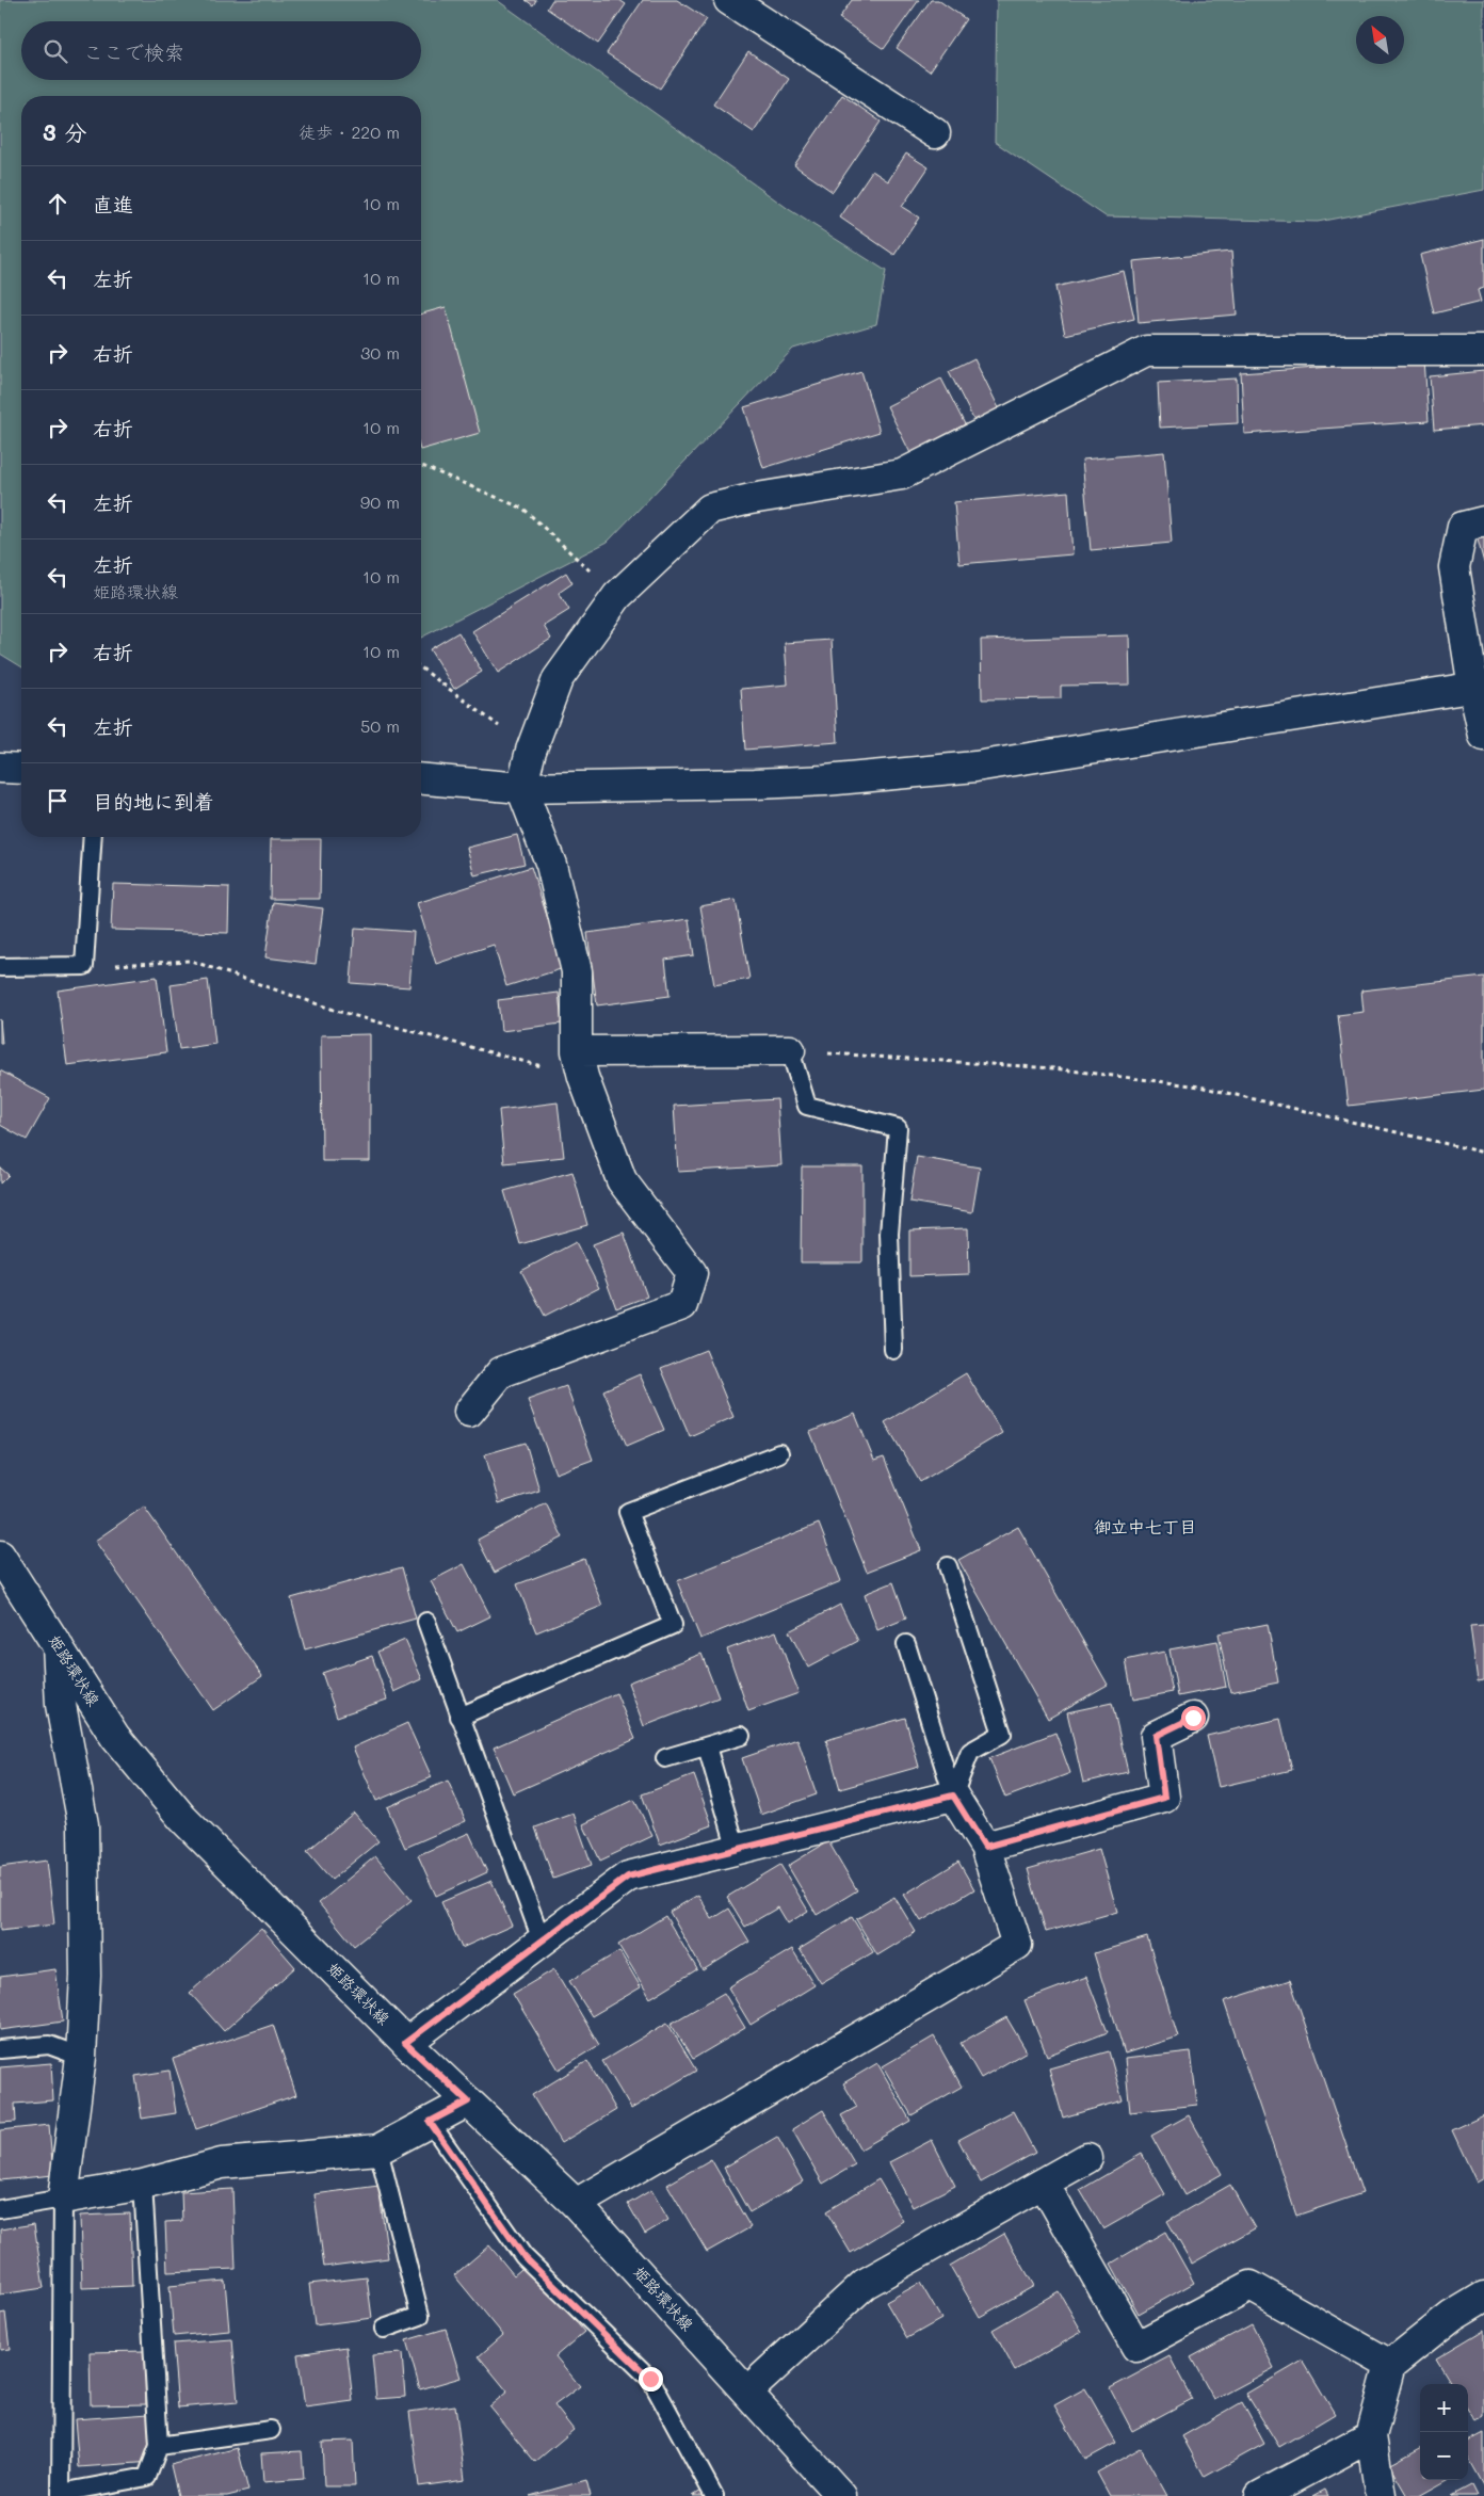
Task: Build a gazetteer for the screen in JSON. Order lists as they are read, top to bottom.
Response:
{
  "streets": {
    "street": ["姫路環状線"]
  },
  "districts": ["御立中七丁目"],
  "north": "top left",
  "page": {
    "search": "ここで検索",
    "heading": ["3 分", "徒歩 · 220 m"],
    "list": [
      ["直進", "10 m"],
      ["左折", "10 m"],
      ["右折", "30 m"],
      ["右折", "10 m"],
      ["左折", "90 m"],
      ["左折", "姫路環状線", "10 m"],
      ["右折", "10 m"],
      ["左折", "50 m"],
      "目的地に到着"
    ],
    "map_buttons": ["+", "−"]
  }
}
